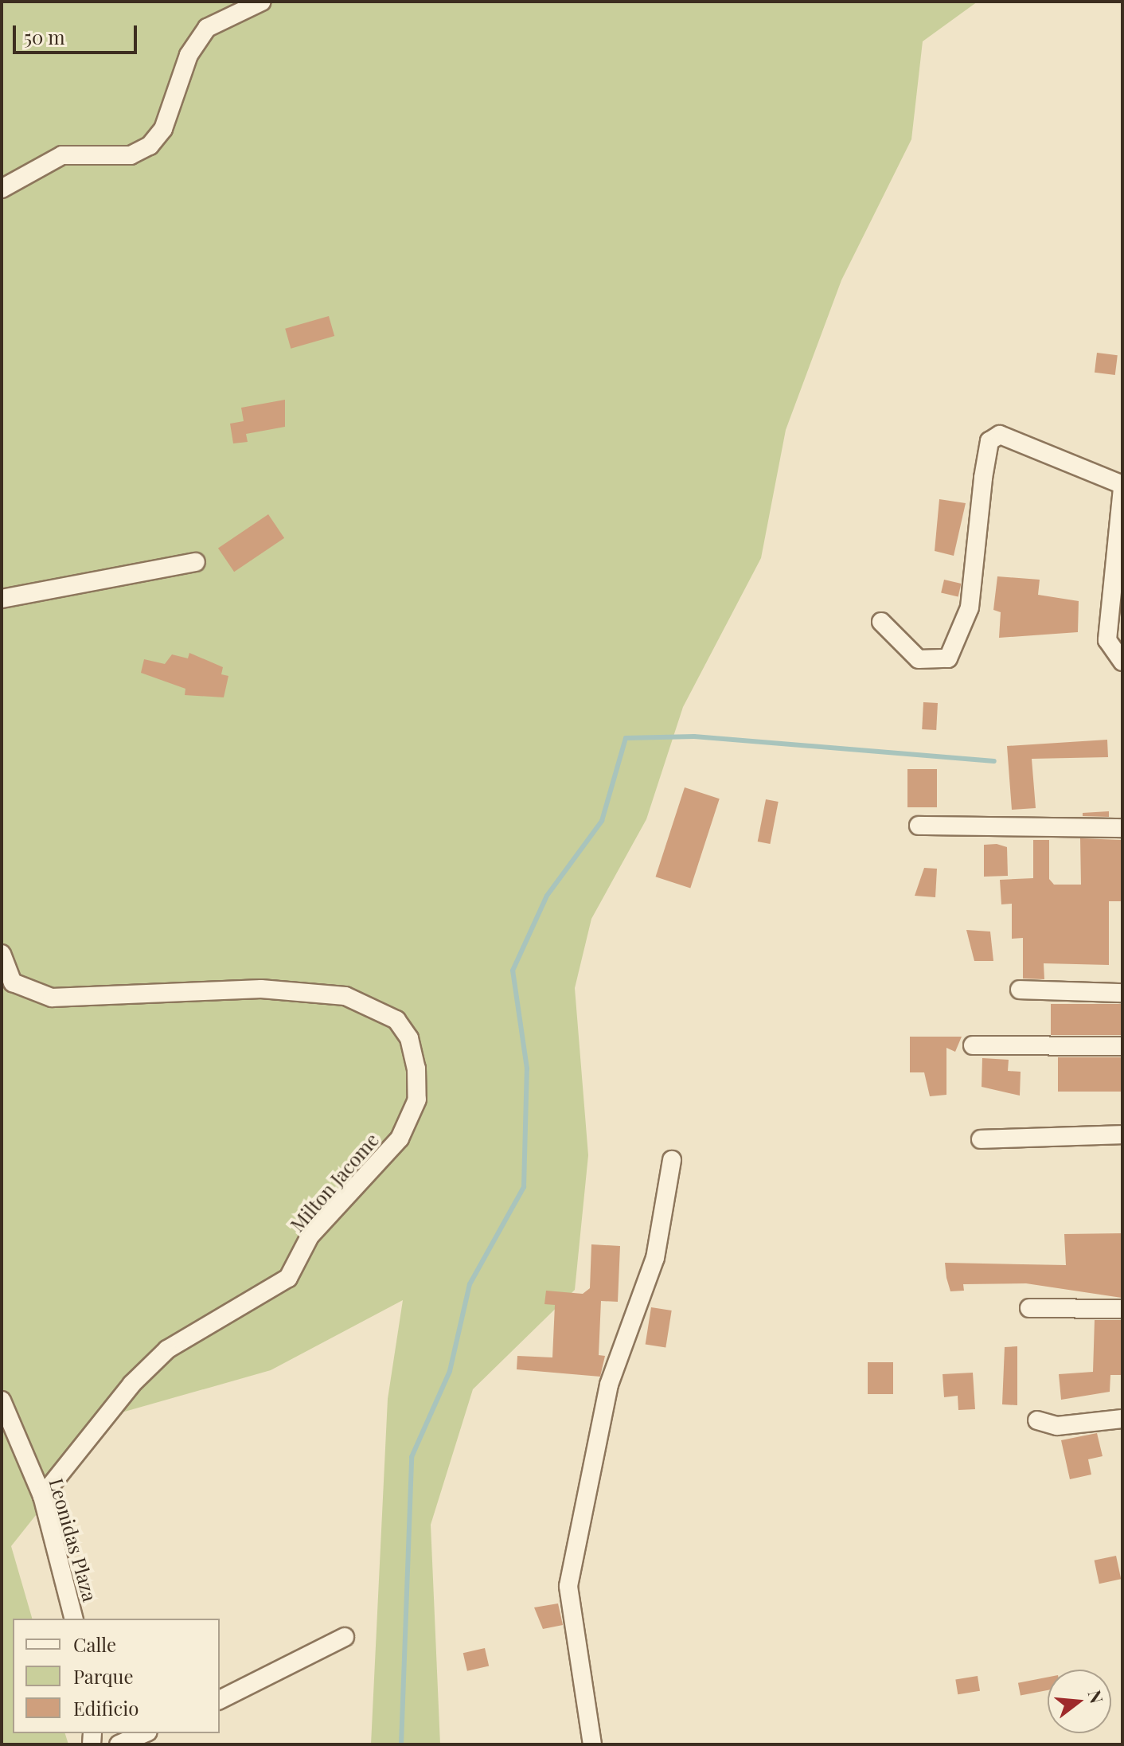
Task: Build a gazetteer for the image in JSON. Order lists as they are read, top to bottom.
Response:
{
  "streets": {
    "street": ["Milton Jacome", "Leonidas Plaza"]
  },
  "crossings": [
    ["Milton Jacome", "Leonidas Plaza"]
  ],
  "legend": ["Calle", "Parque", "Edificio"],
  "scale_bar": "50 m",
  "north": "right"
}
